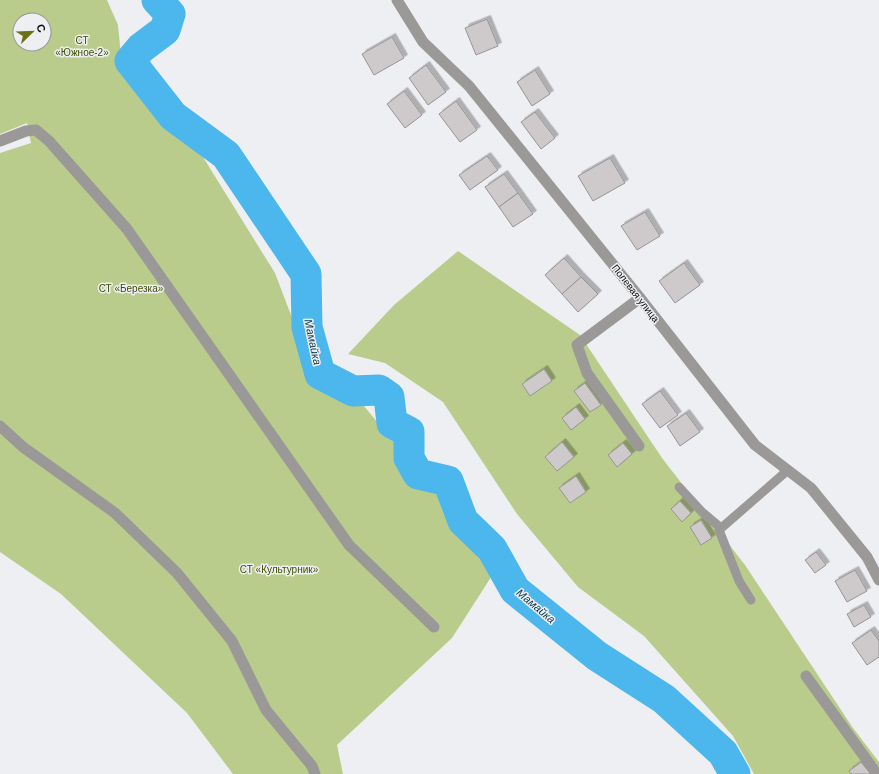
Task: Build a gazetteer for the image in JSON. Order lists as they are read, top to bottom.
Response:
{
  "streets": {
    "street": ["Полевая улица"]
  },
  "water": ["Мамайка"],
  "parks": ["СТ «Южное-2»", "СТ «Березка»", "СТ «Культурник»"],
  "north": "top right"
}
